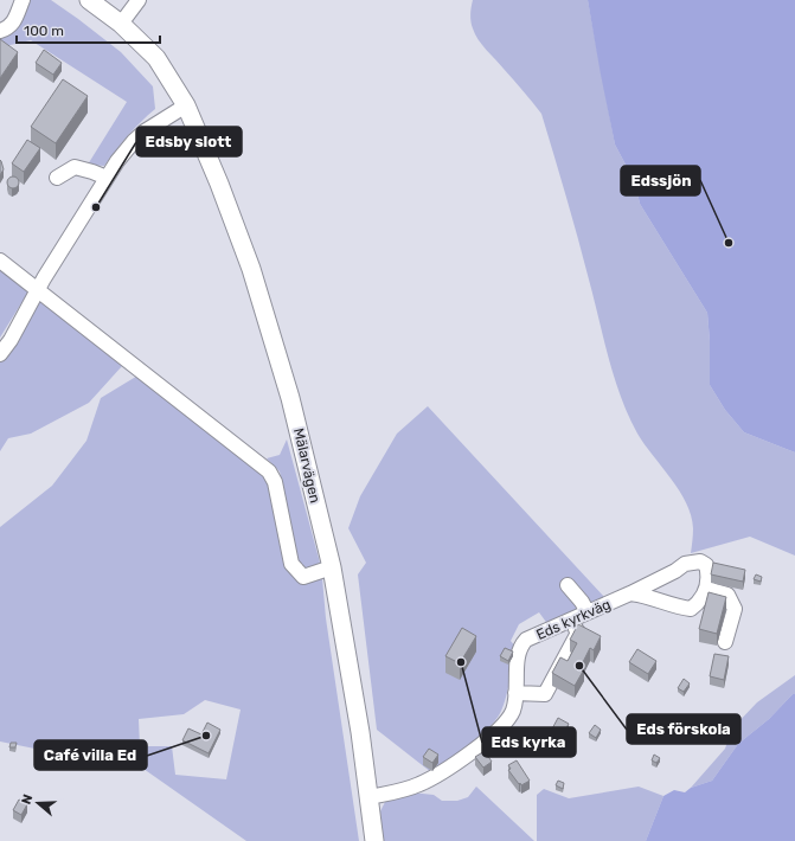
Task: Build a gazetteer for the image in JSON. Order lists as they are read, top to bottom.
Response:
{
  "streets": {
    "main road": ["Mälarvägen"],
    "street": ["Eds kyrkväg"]
  },
  "crossings": [
    ["Mälarvägen", "Eds kyrkväg"]
  ],
  "places": [
    "Edsby slott",
    "Edssjön",
    "Eds kyrka",
    "Eds förskola",
    "Café villa Ed"
  ],
  "scale_bar": "100 m",
  "north": "left"
}
